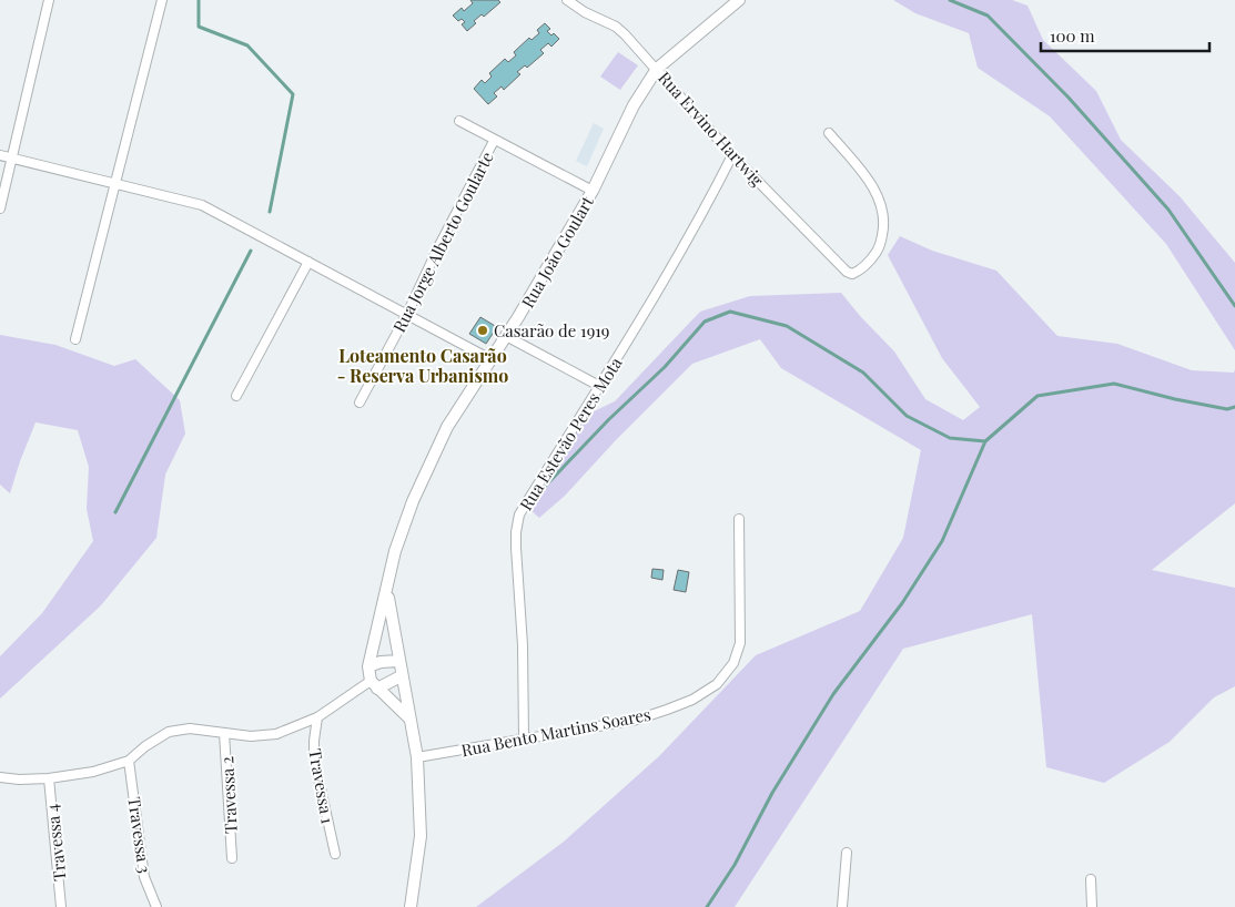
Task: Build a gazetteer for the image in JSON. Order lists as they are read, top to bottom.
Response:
{
  "streets": {
    "street": [
      "Rua Ervino Hartwig",
      "Rua Jorge Alberto Goularte",
      "Rua João Goulart",
      "Rua Estevão Peres Mota",
      "Rua Bento Martins Soares",
      "Travessa 1",
      "Travessa 2",
      "Travessa 3",
      "Travessa 4"
    ]
  },
  "crossings": [
    ["Rua Ervino Hartwig", "Rua João Goulart"],
    ["Rua Ervino Hartwig", "Rua Estevão Peres Mota"],
    ["Rua João Goulart", "Rua Bento Martins Soares"],
    ["Rua Estevão Peres Mota", "Rua Bento Martins Soares"]
  ],
  "districts": ["Loteamento Casarão - Reserva Urbanismo"],
  "places": ["Casarão de 1919"],
  "scale_bar": "100 m"
}
